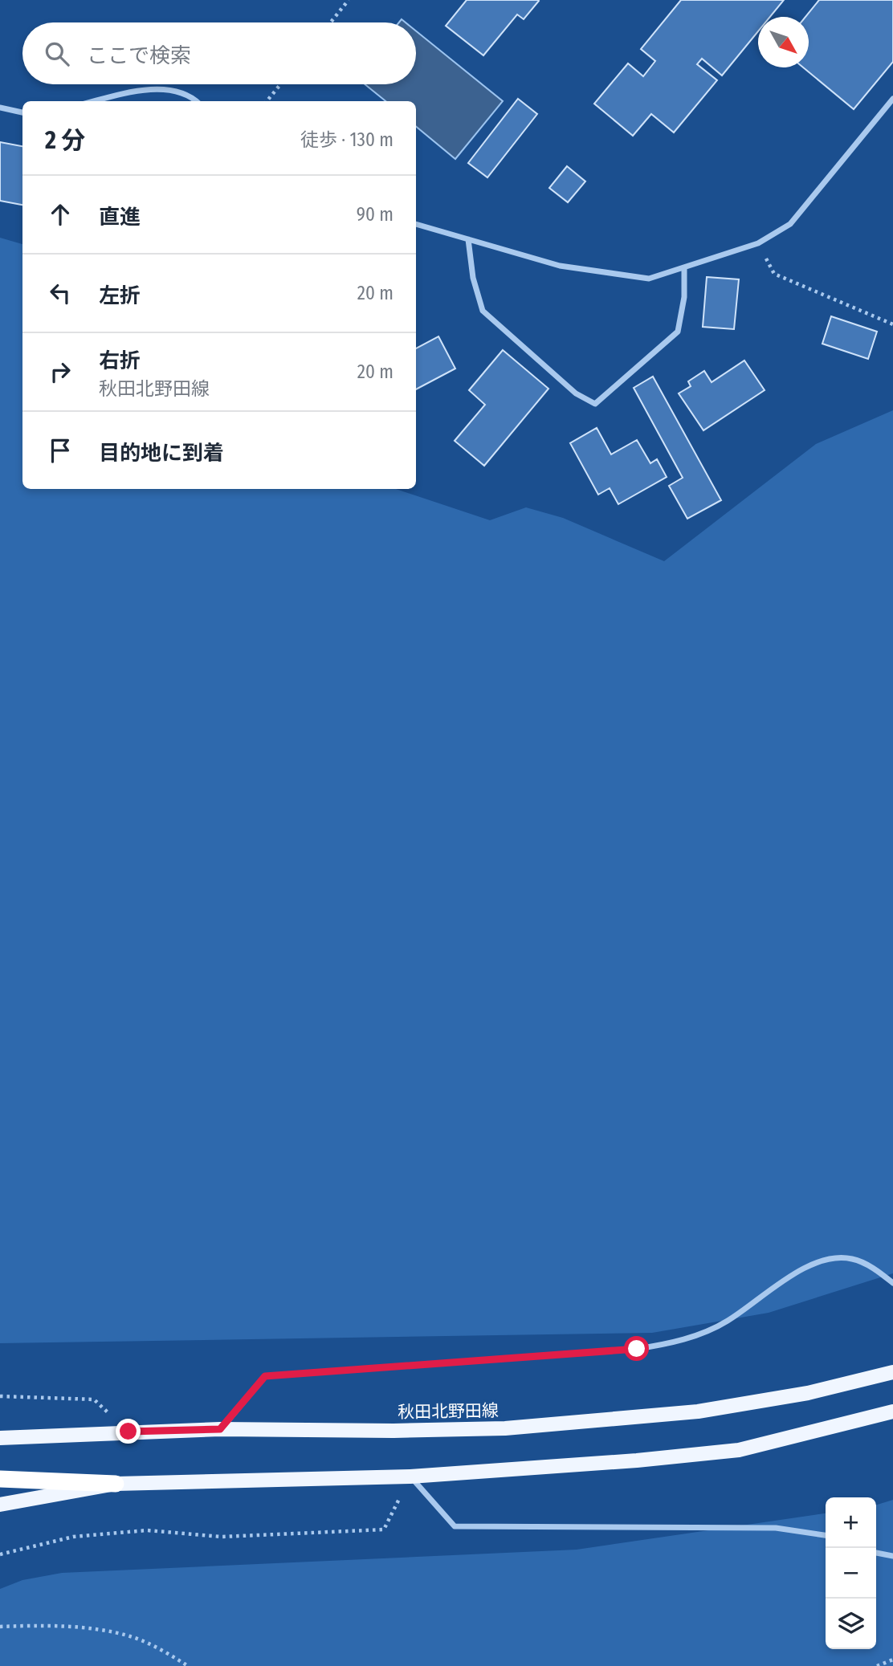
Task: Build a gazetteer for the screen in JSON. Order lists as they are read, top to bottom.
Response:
{
  "streets": {
    "main road": ["秋田北野田線"]
  },
  "north": "bottom right",
  "page": {
    "search": "ここで検索",
    "heading": ["2 分", "徒歩 · 130 m"],
    "list": [
      ["直進", "90 m"],
      ["左折", "20 m"],
      ["右折", "秋田北野田線", "20 m"],
      "目的地に到着"
    ],
    "map_buttons": ["+", "−"]
  }
}
